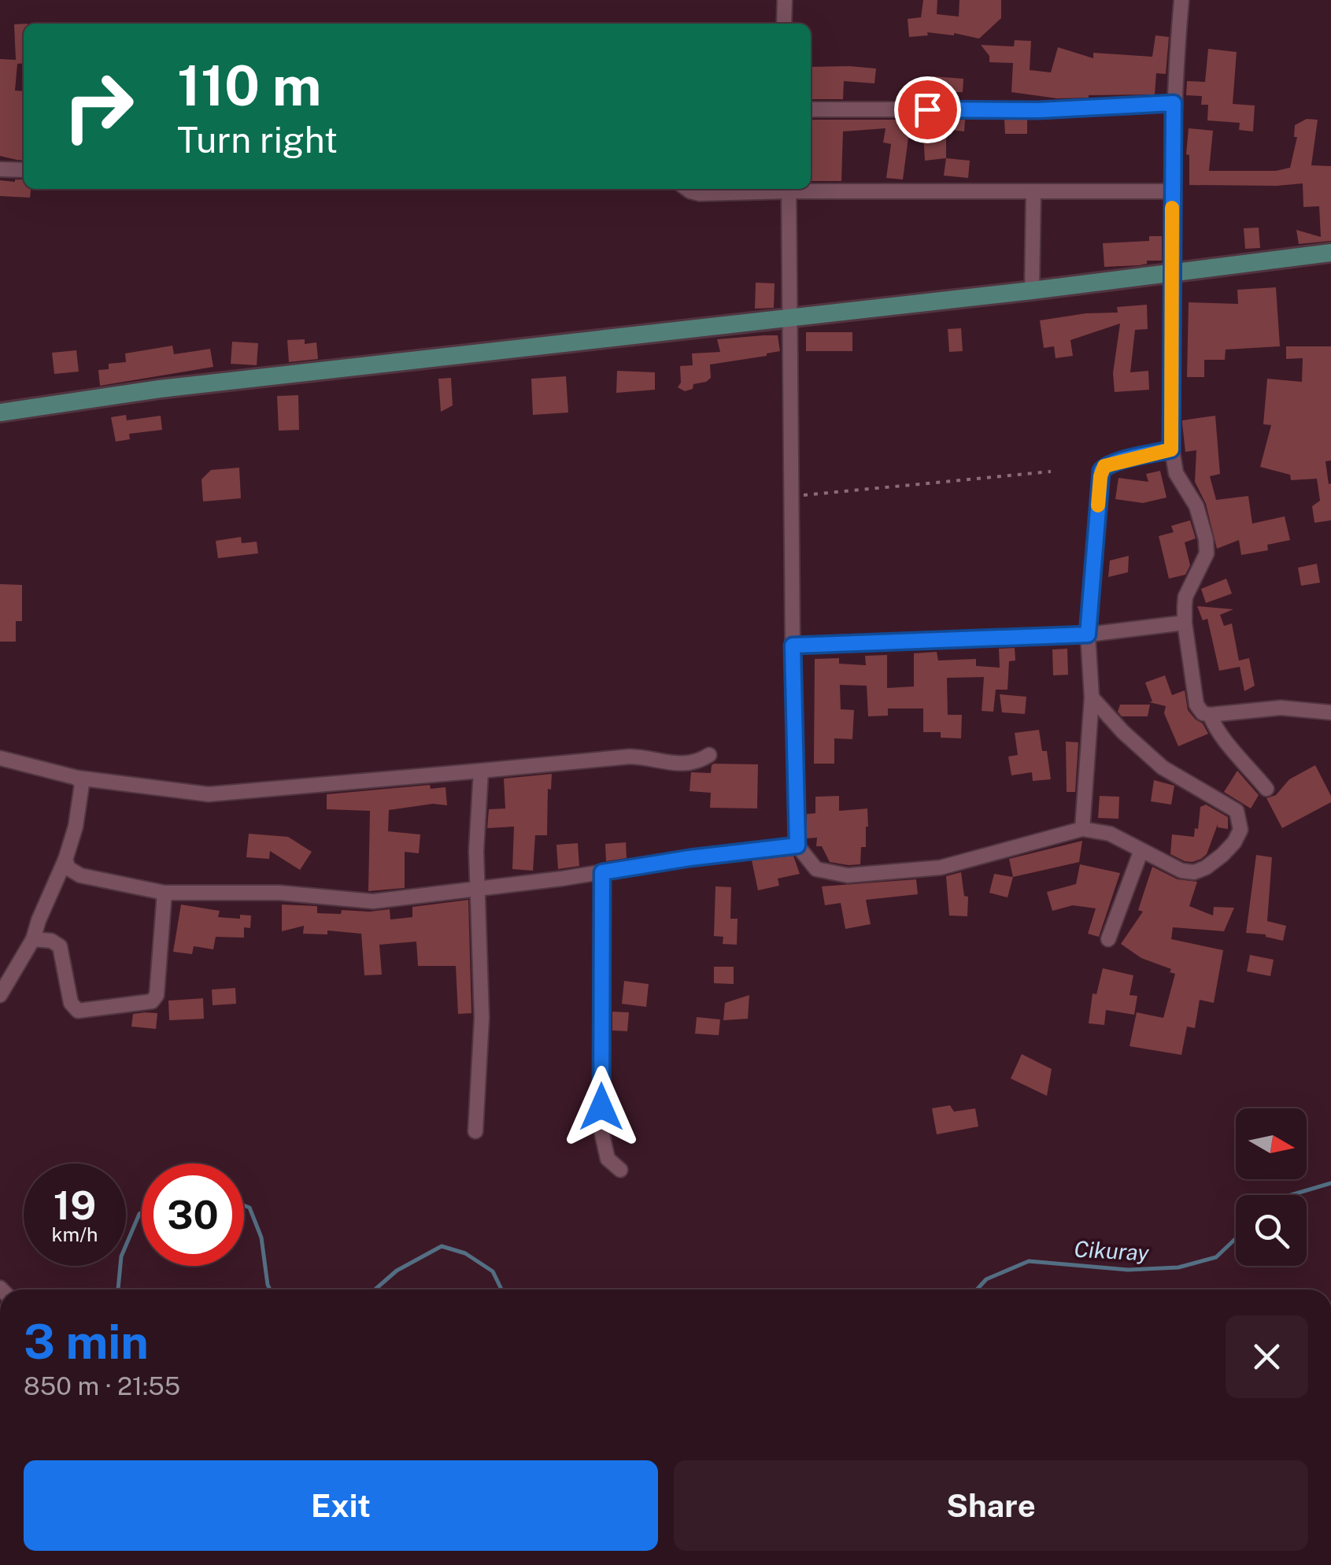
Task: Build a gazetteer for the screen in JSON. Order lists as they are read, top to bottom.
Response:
{
  "water": ["Cikuray"],
  "north": "right",
  "page": {
    "turn": ["110 m", "Turn right"],
    "speed": "19 km/h",
    "limit": "30",
    "heading": ["3 min", "850 m · 21:55"],
    "buttons": ["Exit", "Share"]
  }
}
